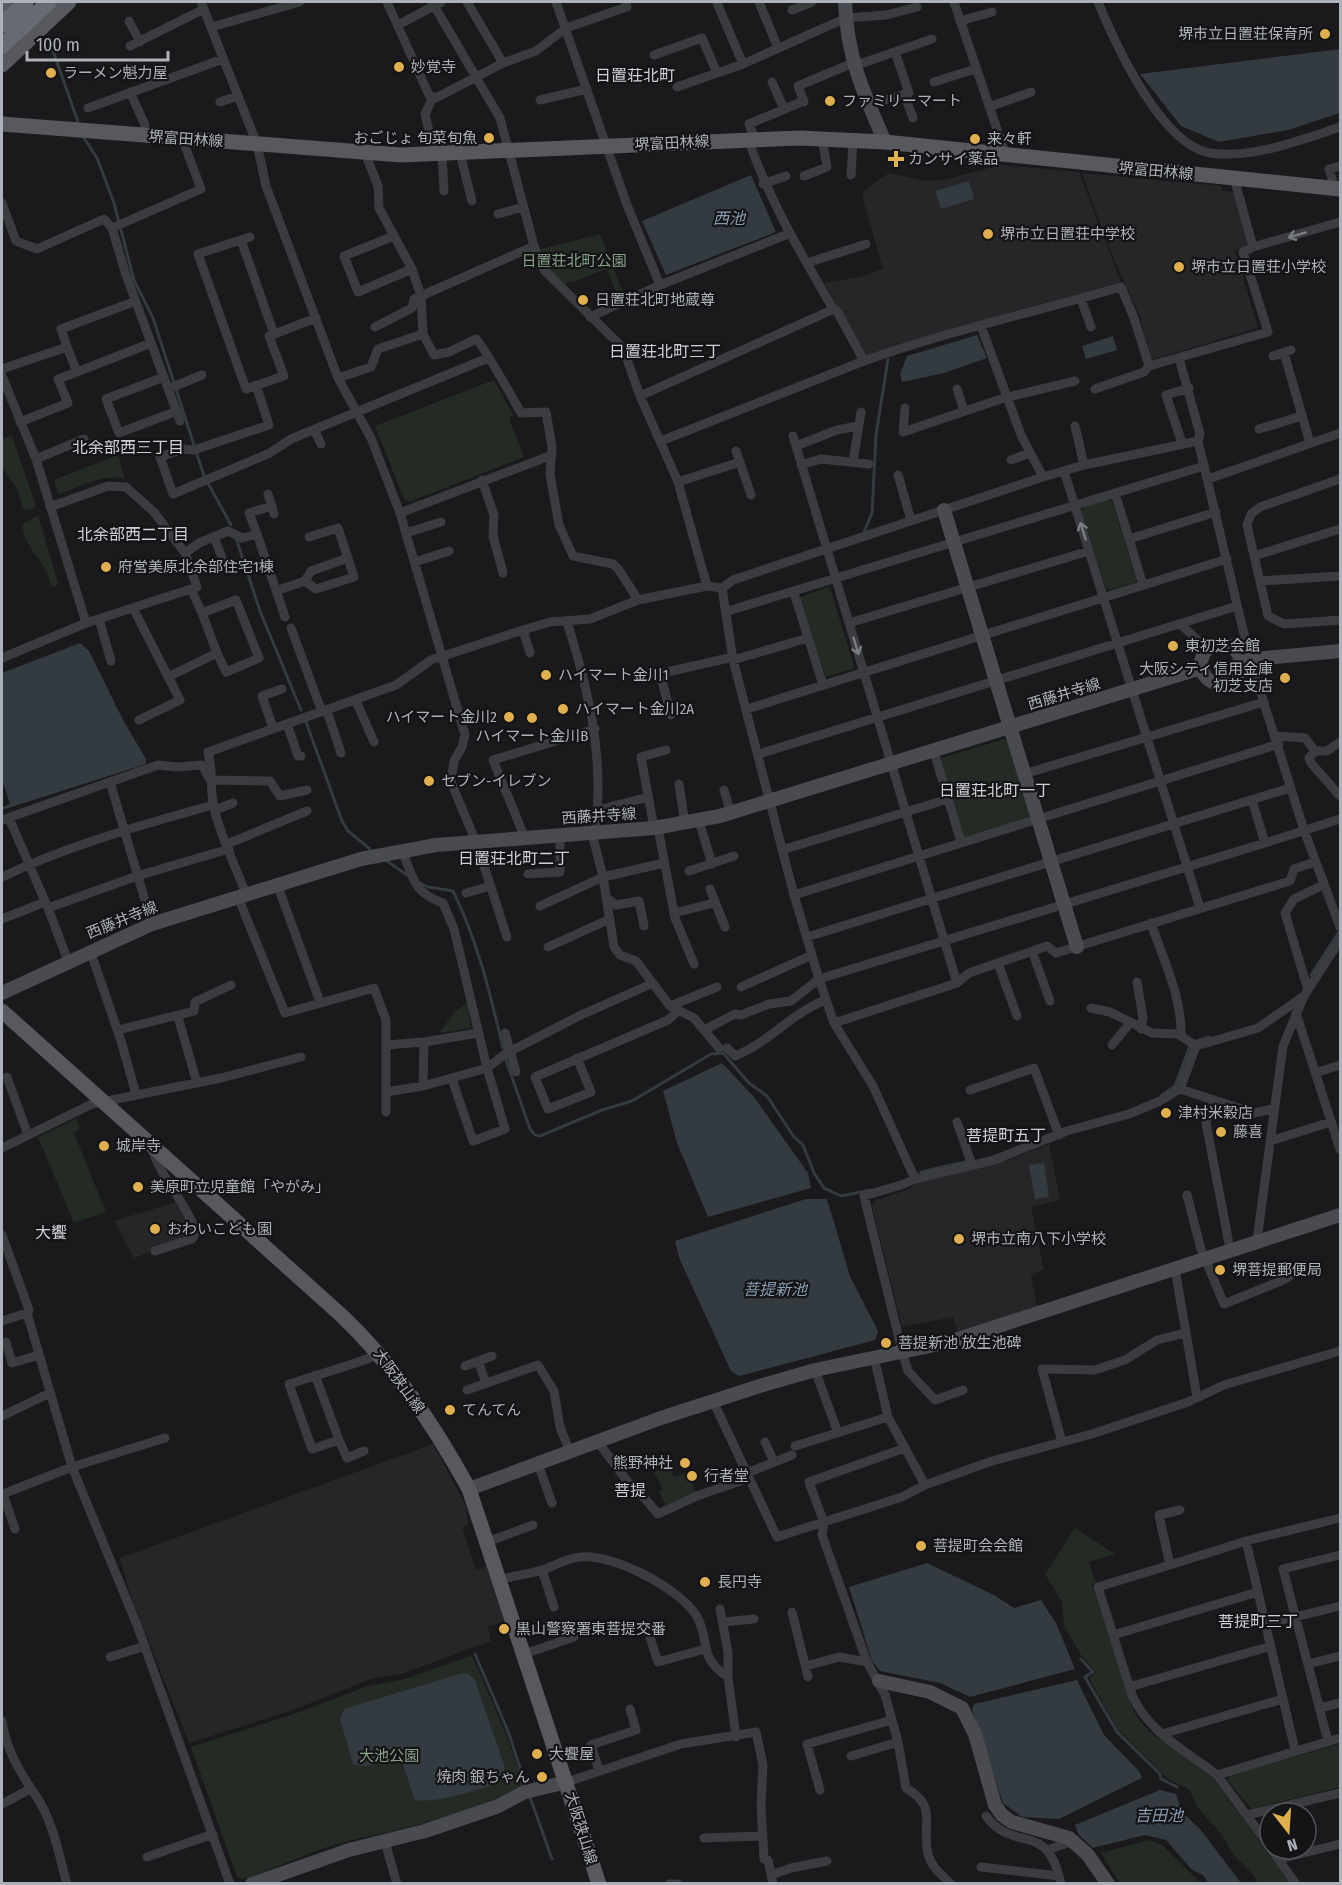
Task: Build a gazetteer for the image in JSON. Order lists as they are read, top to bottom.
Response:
{
  "streets": {
    "main road": ["堺富田林線", "大阪狭山線"],
    "street": ["西藤井寺線"]
  },
  "districts": [
    "日置荘北町",
    "日置荘北町三丁",
    "北余部西三丁目",
    "北余部西二丁目",
    "日置荘北町一丁",
    "日置荘北町二丁",
    "菩提町五丁",
    "大饗",
    "菩提",
    "菩提町三丁"
  ],
  "water": ["西池", "菩提新池", "吉田池"],
  "parks": ["日置荘北町公園", "大池公園"],
  "places": {
    "other": [
      "堺市立日置荘保育所",
      "妙覚寺",
      "ラーメン魁力屋",
      "ファミリーマート",
      "おごじょ 旬菜旬魚",
      "来々軒",
      "堺市立日置荘中学校",
      "堺市立日置荘小学校",
      "日置荘北町地蔵尊",
      "府営美原北余部住宅1棟",
      "東初芝会館",
      "ハイマート金川1",
      "大阪シティ信用金庫 初芝支店",
      "ハイマート金川2A",
      "ハイマート金川2",
      "ハイマート金川B",
      "セブン-イレブン",
      "津村米穀店",
      "藤喜",
      "城岸寺",
      "美原町立児童館「やがみ」",
      "おわいこども園",
      "堺市立南八下小学校",
      "堺菩提郵便局",
      "菩提新池 放生池碑",
      "てんてん",
      "熊野神社",
      "行者堂",
      "菩提町会会館",
      "長円寺",
      "黒山警察署東菩提交番",
      "大饗屋",
      "焼肉 銀ちゃん"
    ],
    "health": ["カンサイ薬品"]
  },
  "scale_bar": "100 m",
  "north": "bottom"
}
